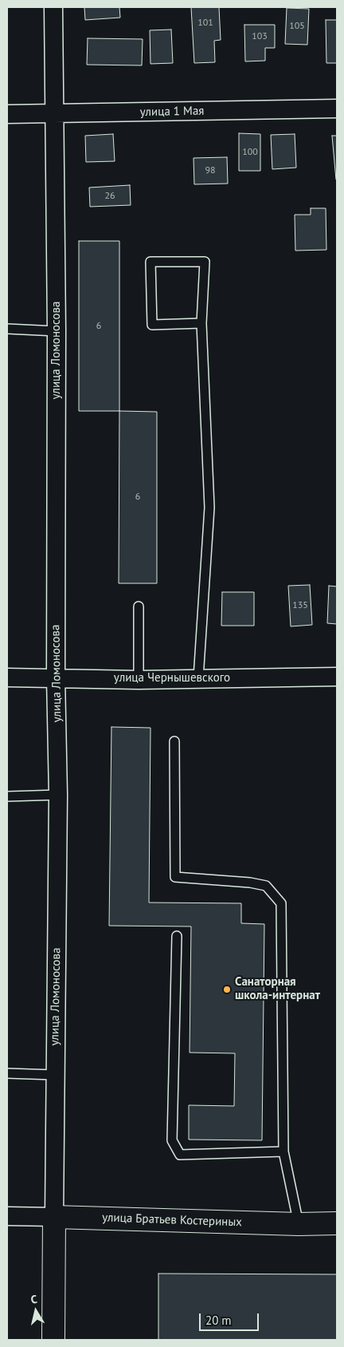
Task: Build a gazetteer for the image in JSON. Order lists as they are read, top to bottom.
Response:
{
  "streets": {
    "street": [
      "улица 1 Мая",
      "улица Ломоносова",
      "улица Чернышевского",
      "улица Братьев Костериных"
    ]
  },
  "crossings": [
    ["улица 1 Мая", "улица Ломоносова"],
    ["улица Ломоносова", "улица Чернышевского"],
    ["улица Ломоносова", "улица Братьев Костериных"]
  ],
  "places": ["Санаторная школа-интернат"],
  "house_numbers": [
    "101",
    "105",
    "103",
    "100",
    "98",
    "26",
    "6",
    "6",
    "135"
  ],
  "scale_bar": "20 m",
  "north": "top"
}
